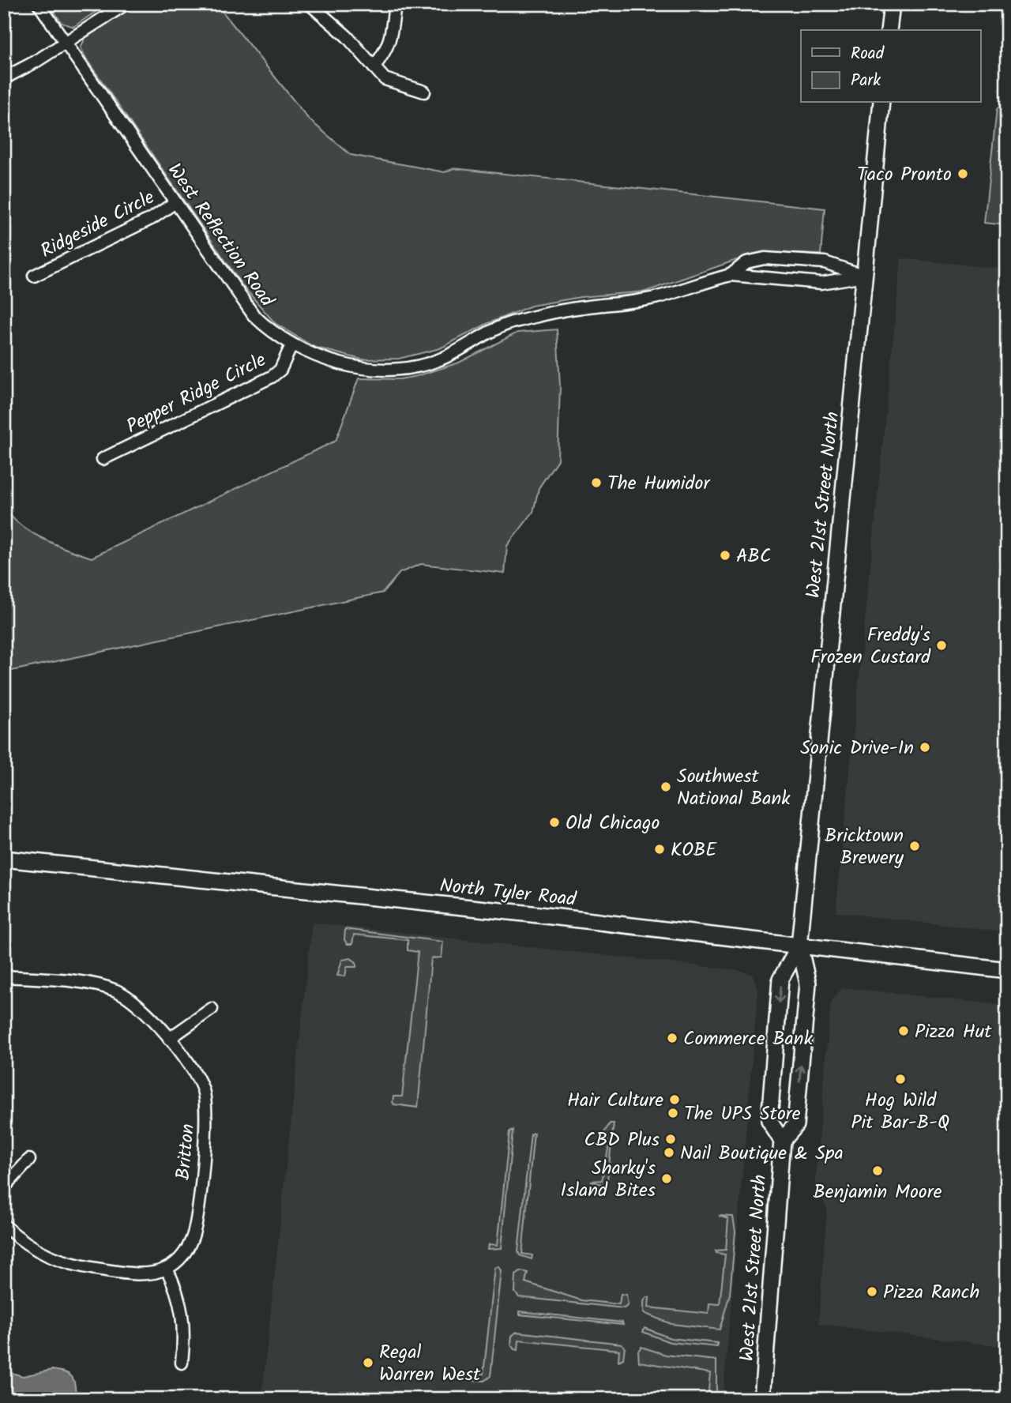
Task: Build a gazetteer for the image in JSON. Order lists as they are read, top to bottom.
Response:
{
  "streets": {
    "main road": ["West 21st Street North", "North Tyler Road"],
    "street": [
      "Ridgeside Circle",
      "West Reflection Road",
      "Pepper Ridge Circle",
      "Britton"
    ]
  },
  "crossings": [
    ["Ridgeside Circle", "West Reflection Road"],
    ["West Reflection Road", "Pepper Ridge Circle"],
    ["West Reflection Road", "West 21st Street North"],
    ["West 21st Street North", "North Tyler Road"]
  ],
  "places": [
    "Taco Pronto",
    "The Humidor",
    "ABC",
    "Freddy's Frozen Custard",
    "Sonic Drive-In",
    "Southwest National Bank",
    "Old Chicago",
    "Bricktown Brewery",
    "KOBE",
    "Pizza Hut",
    "Commerce Bank",
    "Hog Wild Pit Bar-B-Q",
    "Hair Culture",
    "The UPS Store",
    "CBD Plus",
    "Nail Boutique & Spa",
    "Benjamin Moore",
    "Sharky's Island Bites",
    "Pizza Ranch",
    "Regal Warren West"
  ],
  "legend": ["Road", "Park"]
}
